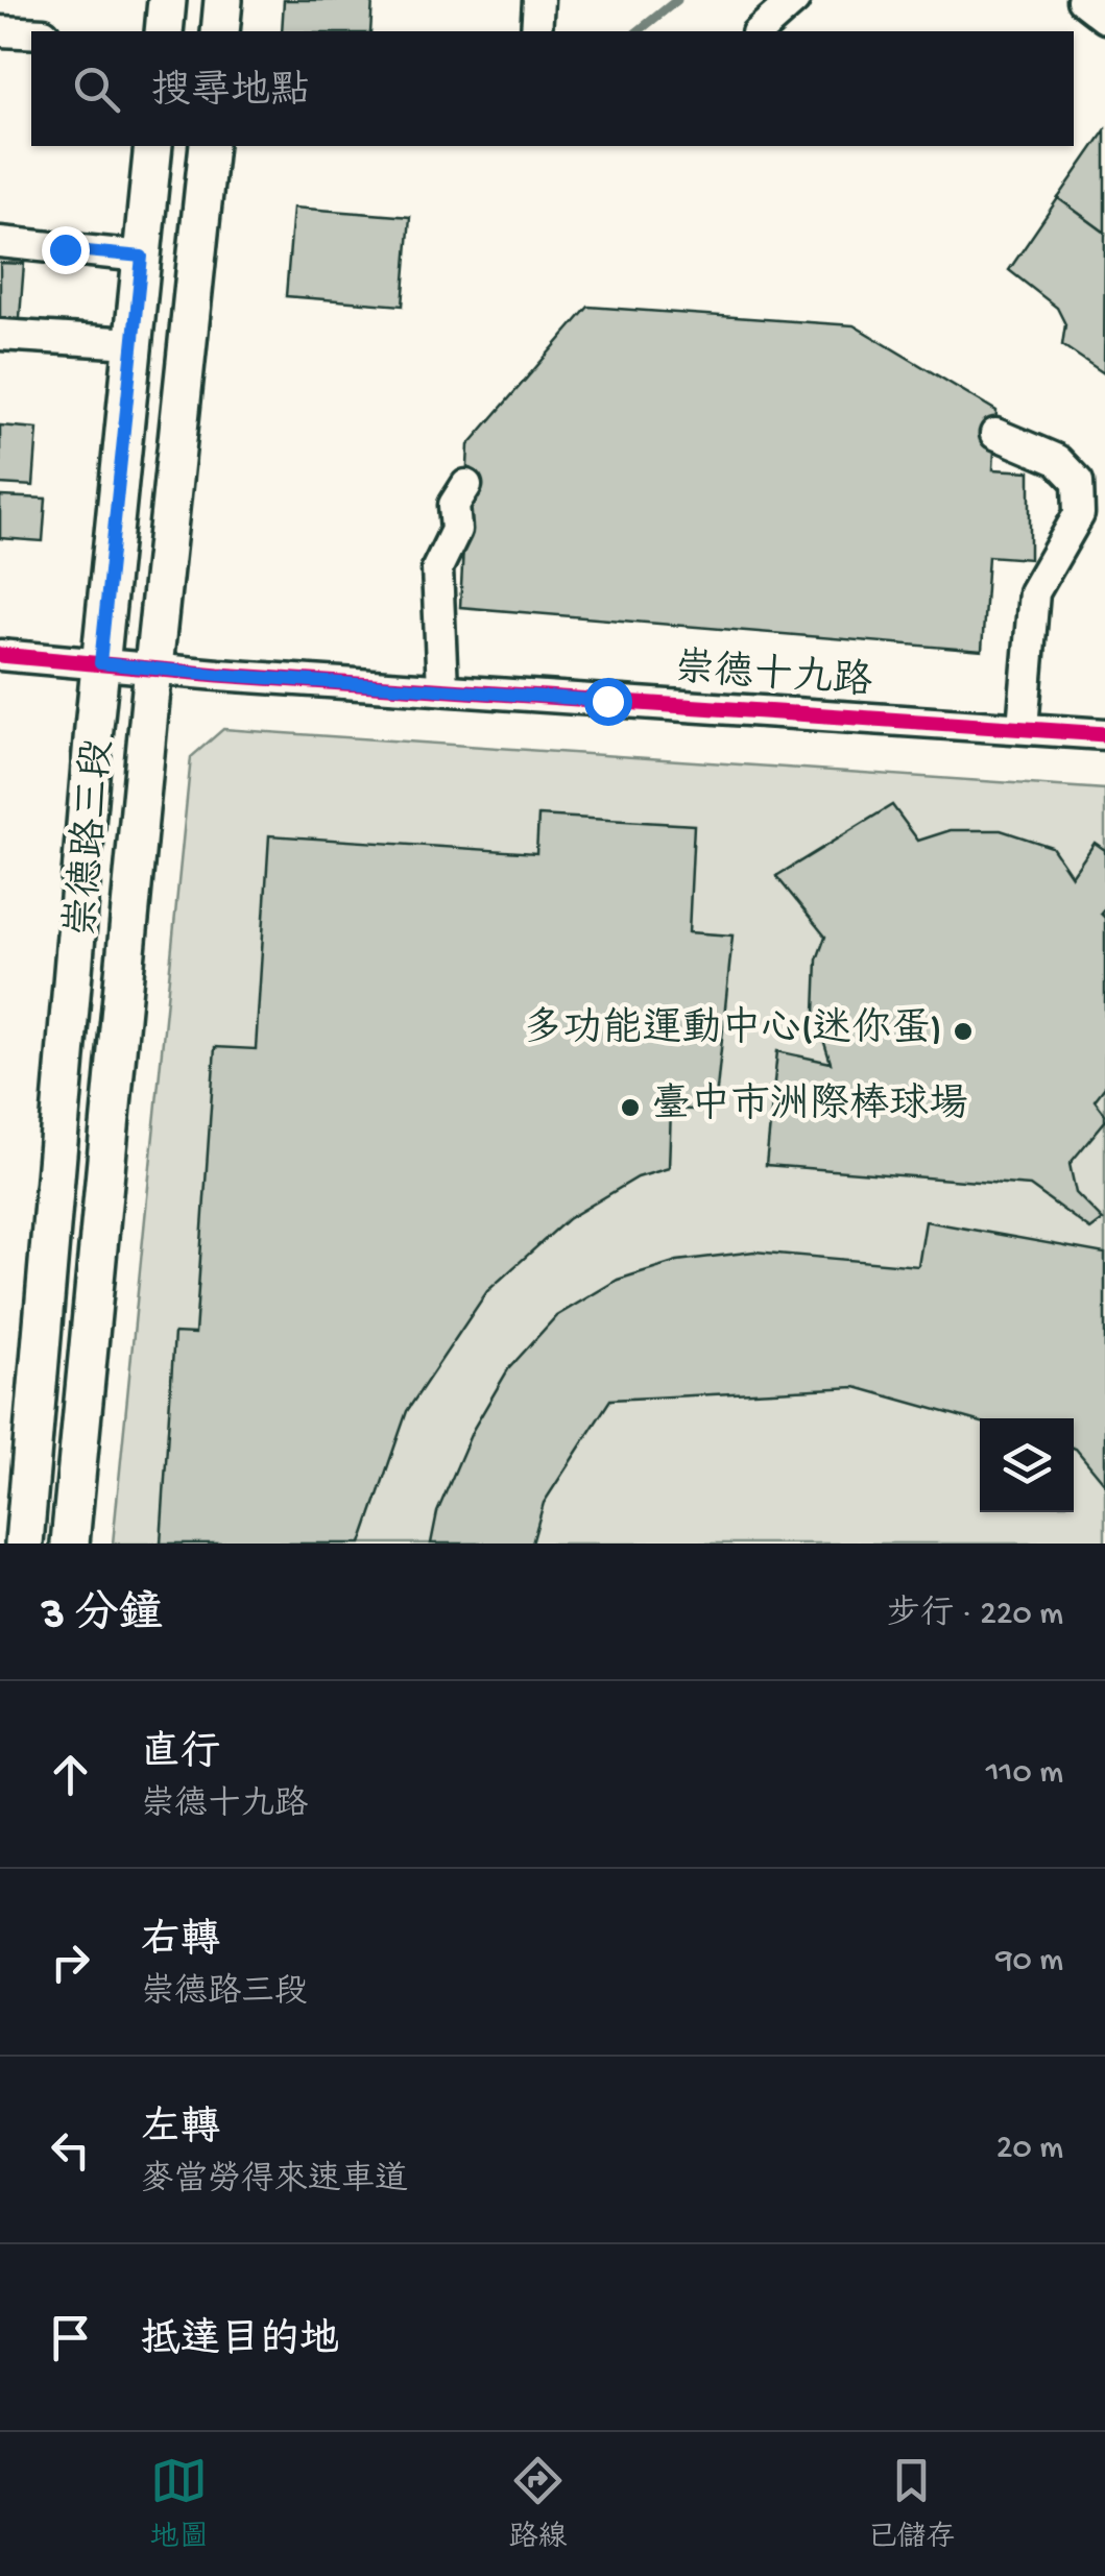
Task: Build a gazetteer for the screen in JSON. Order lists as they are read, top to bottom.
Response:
{
  "streets": {
    "main road": ["崇德路三段"],
    "street": ["崇德十九路"]
  },
  "crossings": [
    ["崇德十九路", "崇德路三段"]
  ],
  "places": ["多功能運動中心(迷你蛋)", "臺中市洲際棒球場"],
  "page": {
    "search": "搜尋地點",
    "heading": ["3 分鐘", "步行 · 220 m"],
    "list": [
      ["直行", "崇德十九路", "110 m"],
      ["右轉", "崇德路三段", "90 m"],
      ["左轉", "麥當勞得來速車道", "20 m"],
      "抵達目的地"
    ],
    "nav": ["地圖", "路線", "已儲存"]
  }
}
